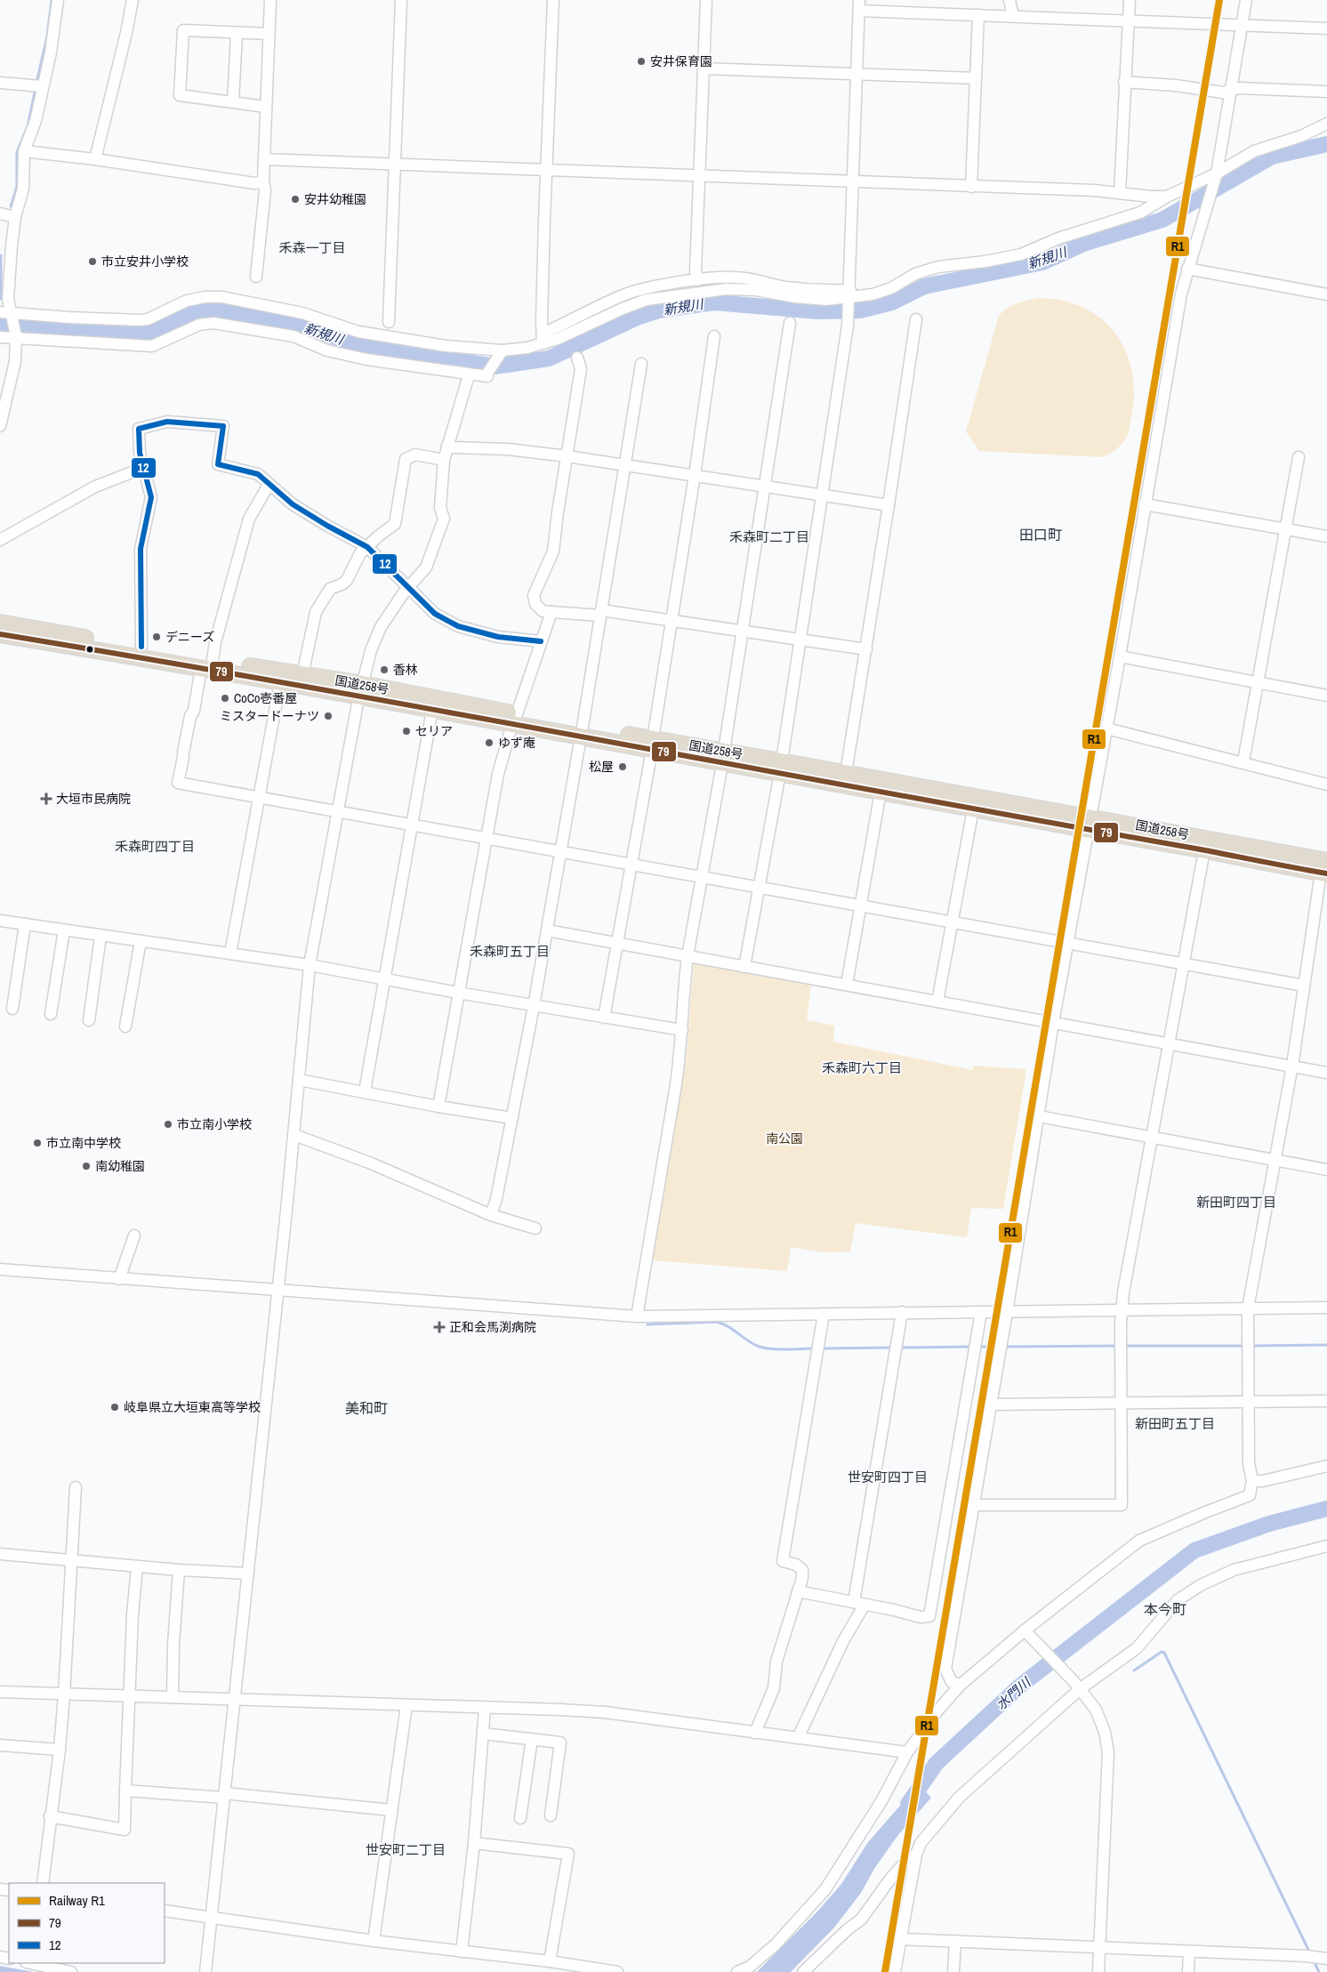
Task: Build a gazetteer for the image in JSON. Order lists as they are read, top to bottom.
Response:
{
  "streets": {
    "highway": ["国道258号"]
  },
  "districts": [
    "禾森一丁目",
    "田口町",
    "禾森町二丁目",
    "禾森町四丁目",
    "禾森町五丁目",
    "禾森町六丁目",
    "新田町四丁目",
    "美和町",
    "新田町五丁目",
    "世安町四丁目",
    "本今町",
    "世安町二丁目"
  ],
  "water": ["新規川", "水門川"],
  "parks": ["南公園"],
  "places": {
    "other": [
      "安井保育園",
      "安井幼稚園",
      "市立安井小学校",
      "デニーズ",
      "香林",
      "CoCo壱番屋",
      "ミスタードーナツ",
      "セリア",
      "ゆず庵",
      "松屋",
      "市立南小学校",
      "市立南中学校",
      "南幼稚園",
      "岐阜県立大垣東高等学校"
    ],
    "health": ["大垣市民病院", "正和会馬渕病院"]
  },
  "lines": ["rail line R1", "transit line 12", "transit line 79"],
  "legend": ["Railway R1", "79", "12"]
}
